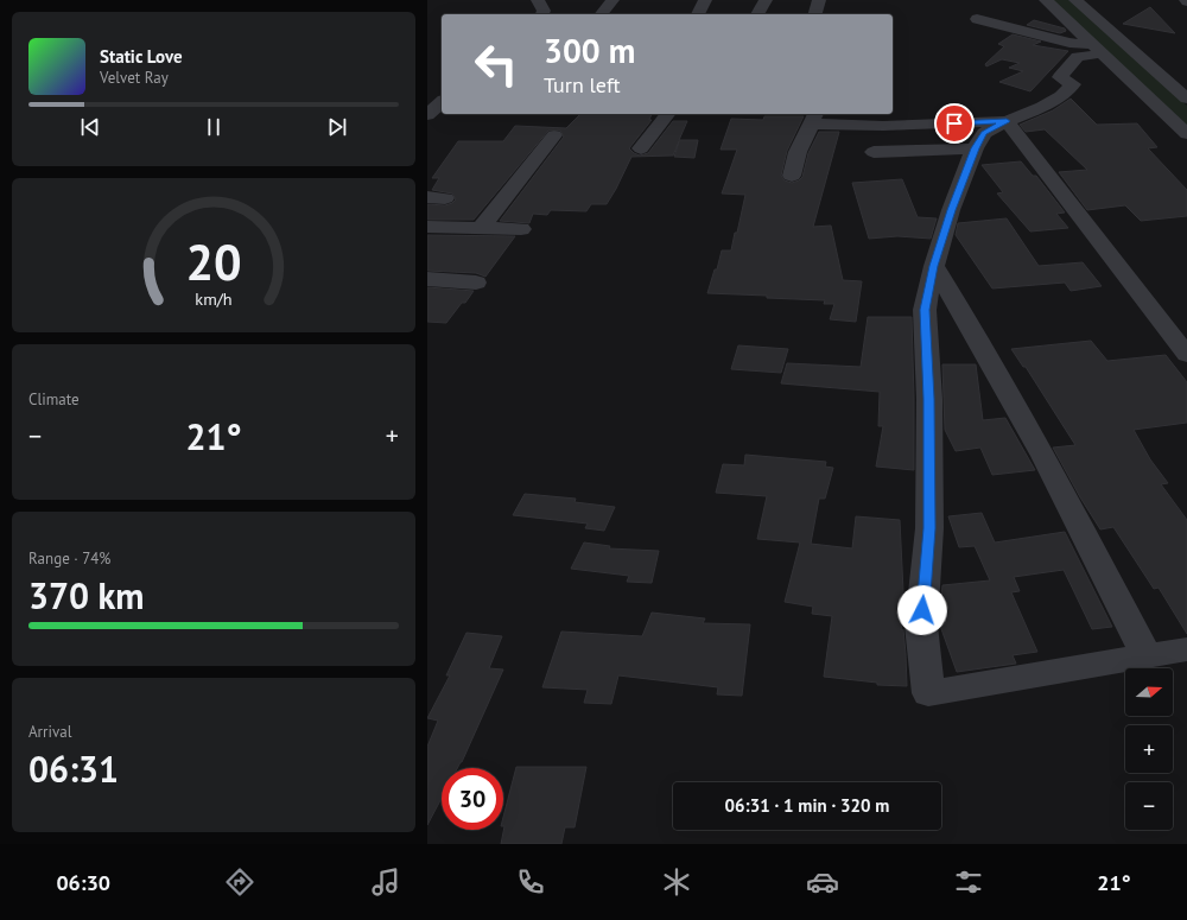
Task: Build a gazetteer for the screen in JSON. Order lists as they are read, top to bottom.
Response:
{
  "north": "right",
  "page": {
    "turn": ["300 m", "Turn left"],
    "song": ["Static Love", "Velvet Ray"],
    "tile": [
      "Climate",
      ["Range · 74%", "370 km"],
      ["Arrival", "06:31"]
    ],
    "heat": ["−", "21°", "+"],
    "map_buttons": ["+", "−"],
    "limit": "30",
    "trip": "06:31 · 1 min · 320 m",
    "tabs": ["06:30", "21°"],
    "gauge": ["20", "km/h"]
  }
}
